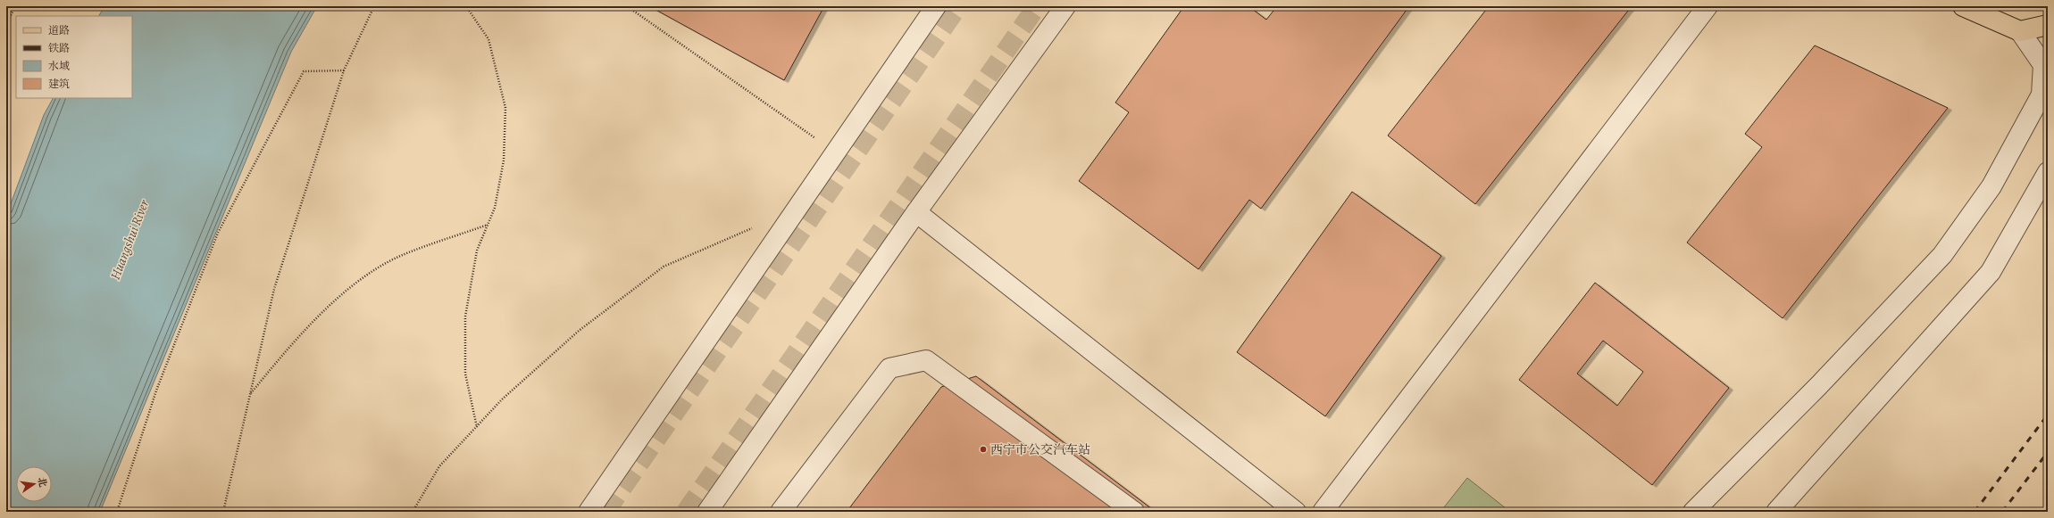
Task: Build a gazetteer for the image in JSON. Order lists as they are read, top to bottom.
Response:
{
  "water": ["Huangshui River"],
  "places": ["西宁市公交汽车站"],
  "legend": [
    "道路",
    "铁路",
    "水域",
    "建筑"
  ],
  "north": "right"
}
